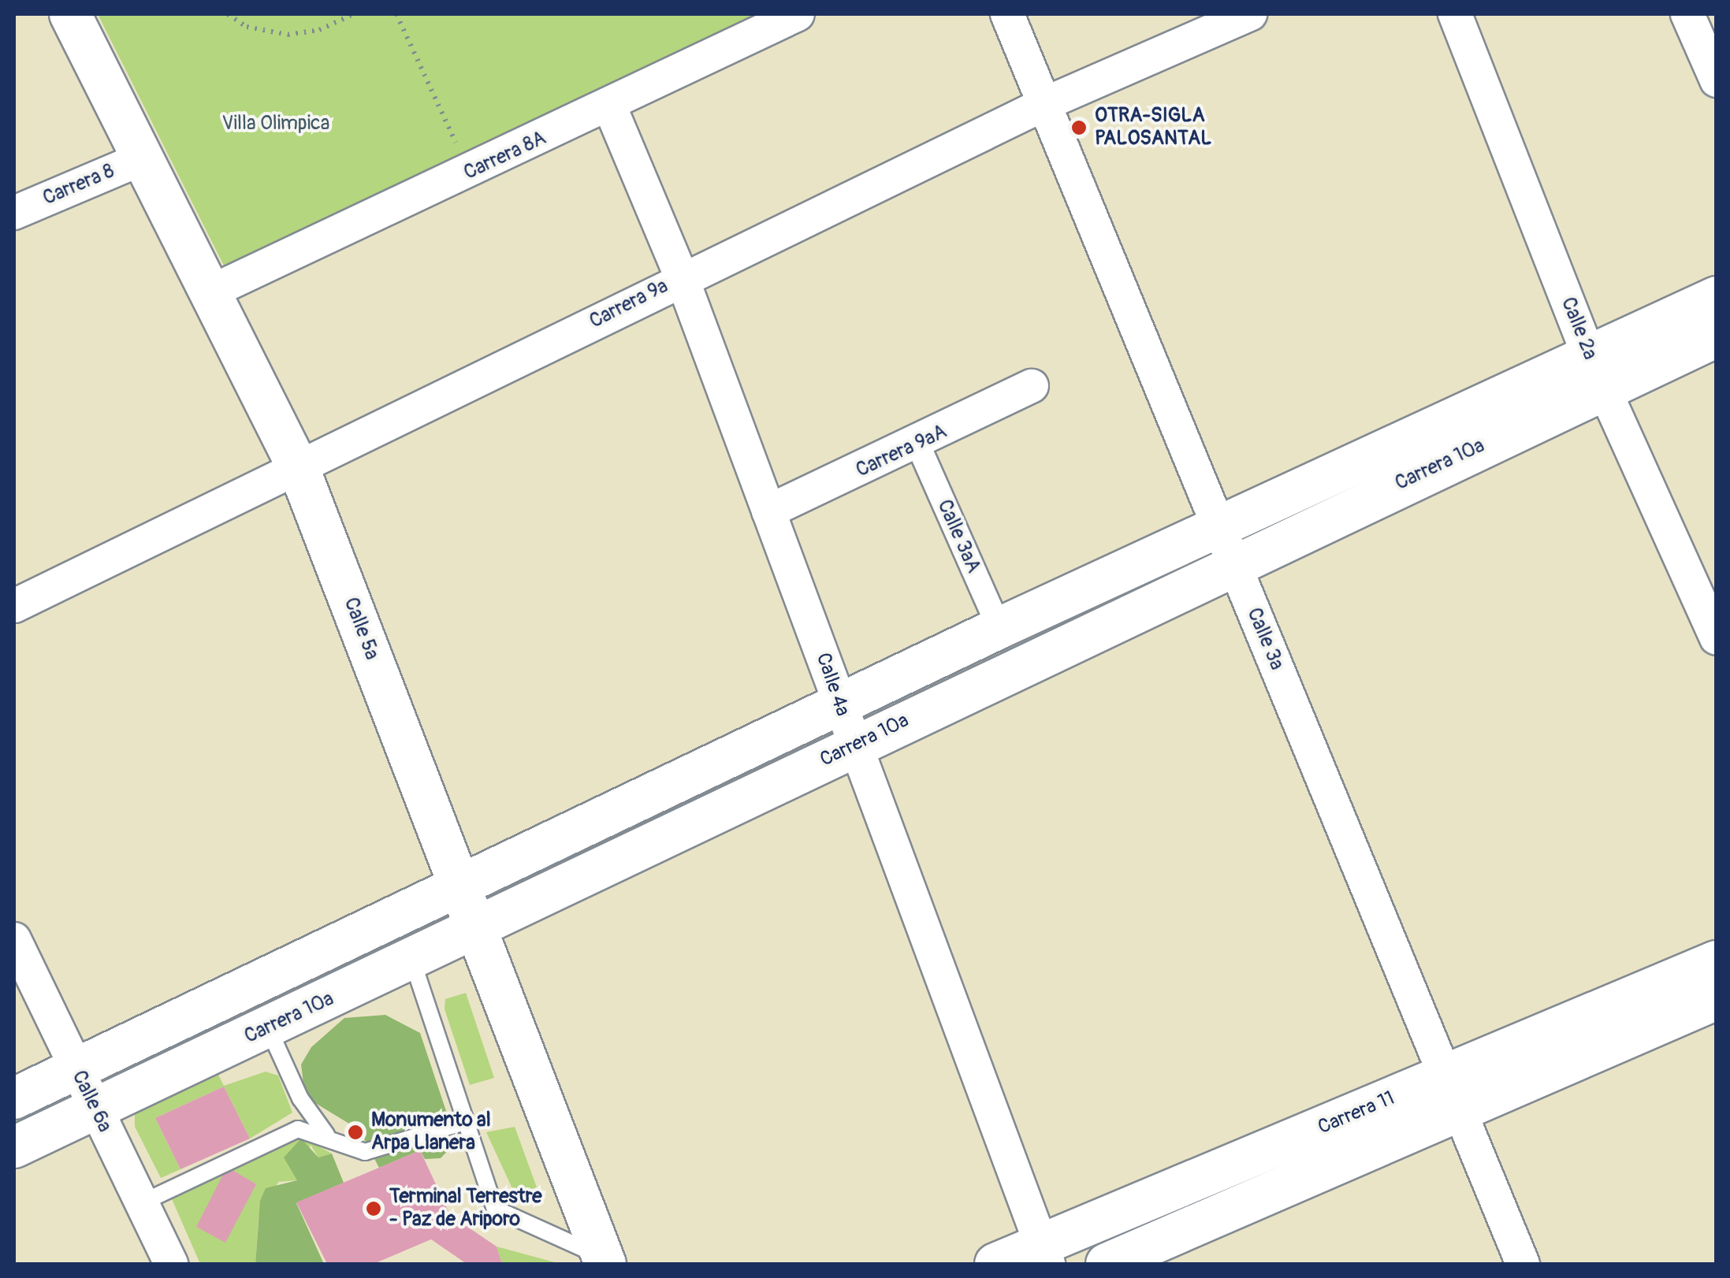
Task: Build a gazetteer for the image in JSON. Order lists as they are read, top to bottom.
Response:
{
  "streets": {
    "street": [
      "Carrera 8A",
      "Carrera 8",
      "Carrera 9ª",
      "Calle 2ª",
      "Carrera 9ªA",
      "Carrera 10ª",
      "Calle 3ªA",
      "Calle 5ª",
      "Calle 3ª",
      "Calle 4ª",
      "Calle 6ª",
      "Carrera 11"
    ]
  },
  "crossings": [
    ["Carrera 8A", "Calle 5ª"],
    ["Carrera 8A", "Calle 4ª"],
    ["Carrera 8", "Calle 5ª"],
    ["Carrera 9ª", "Calle 5ª"],
    ["Carrera 9ª", "Calle 3ª"],
    ["Carrera 9ª", "Calle 4ª"],
    ["Calle 2ª", "Carrera 10ª"],
    ["Carrera 9ªA", "Calle 3ªA"],
    ["Carrera 9ªA", "Calle 4ª"],
    ["Carrera 10ª", "Calle 3ªA"],
    ["Carrera 10ª", "Calle 5ª"],
    ["Carrera 10ª", "Calle 3ª"],
    ["Carrera 10ª", "Calle 4ª"],
    ["Carrera 10ª", "Calle 6ª"],
    ["Calle 3ª", "Carrera 11"],
    ["Calle 4ª", "Carrera 11"]
  ],
  "parks": ["Villa Olimpica"],
  "places": ["OTRA-SIGLA PALOSANTAL", "Monumento al Arpa Llanera", "Terminal Terrestre - Paz de Ariporo"]
}
